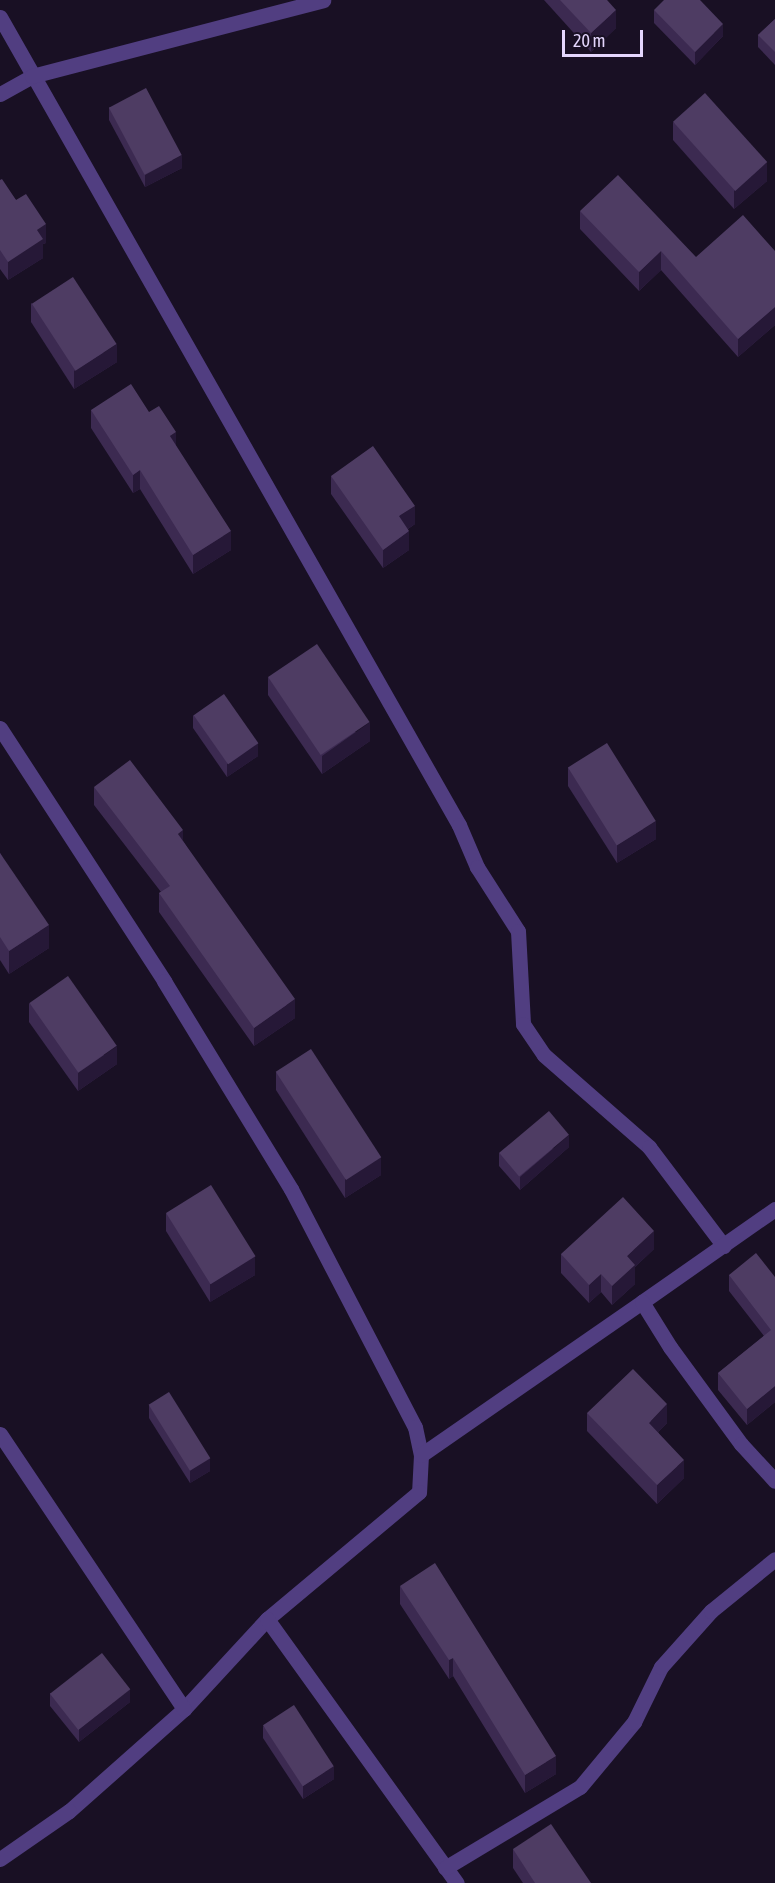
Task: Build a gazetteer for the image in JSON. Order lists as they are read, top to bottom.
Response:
{
  "scale_bar": "20 m"
}
